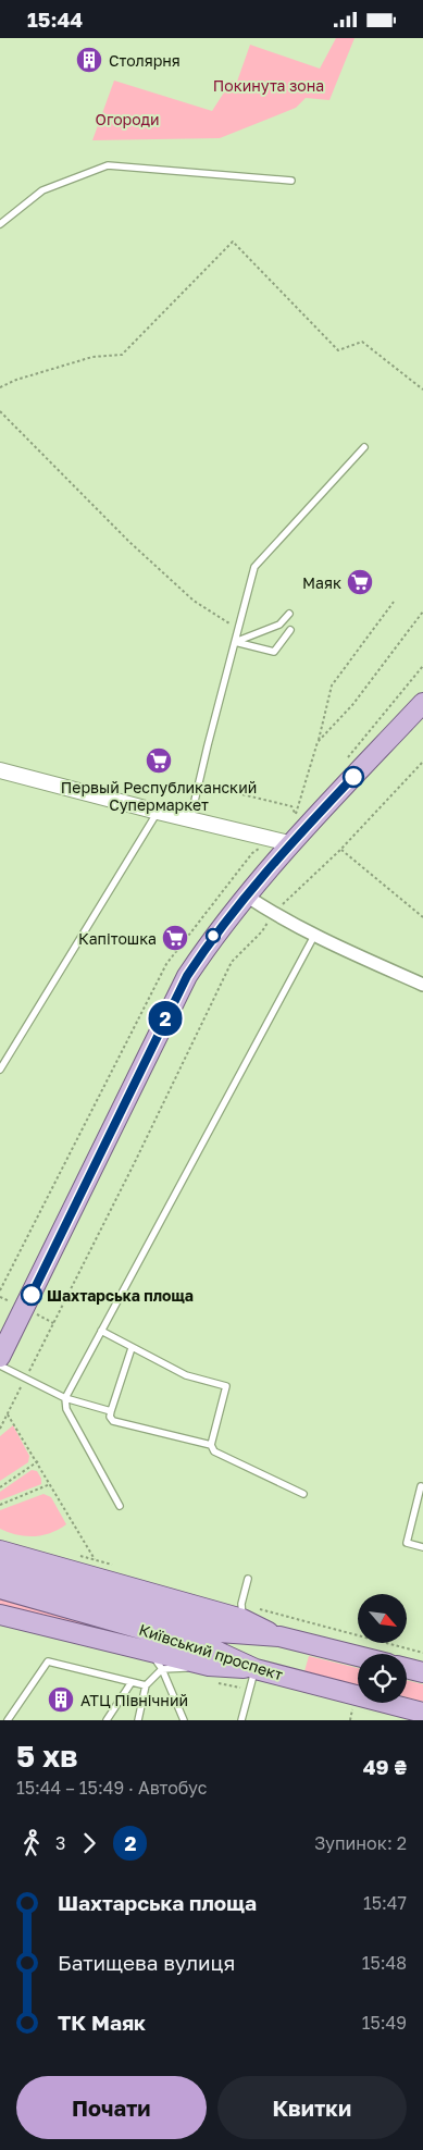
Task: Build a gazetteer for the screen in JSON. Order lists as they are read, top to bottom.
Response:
{
  "streets": {
    "main road": ["Київський проспект"]
  },
  "parks": ["Покинута зона", "Огороди"],
  "places": {
    "building": ["Столярня", "АТЦ Північний"],
    "supermarket": ["Маяк", "Первый Республиканский Супермаркет", "Капітошка"],
    "other": ["Шахтарська площа"]
  },
  "lines": ["bus line 2"],
  "north": "bottom right",
  "page": {
    "status": "15:44",
    "on_map": "2",
    "heading": ["5 хв", "15:44 – 15:49 · Автобус", "49 ₴"],
    "legs": ["3", "2", "Зупинок: 2"],
    "list": [
      {
        "name": "Шахтарська площа",
        "value": "15:47"
      },
      {
        "name": "Батищева вулиця",
        "value": "15:48"
      },
      {
        "name": "ТК Маяк",
        "value": "15:49"
      }
    ],
    "buttons": ["Почати", "Квитки"]
  }
}
